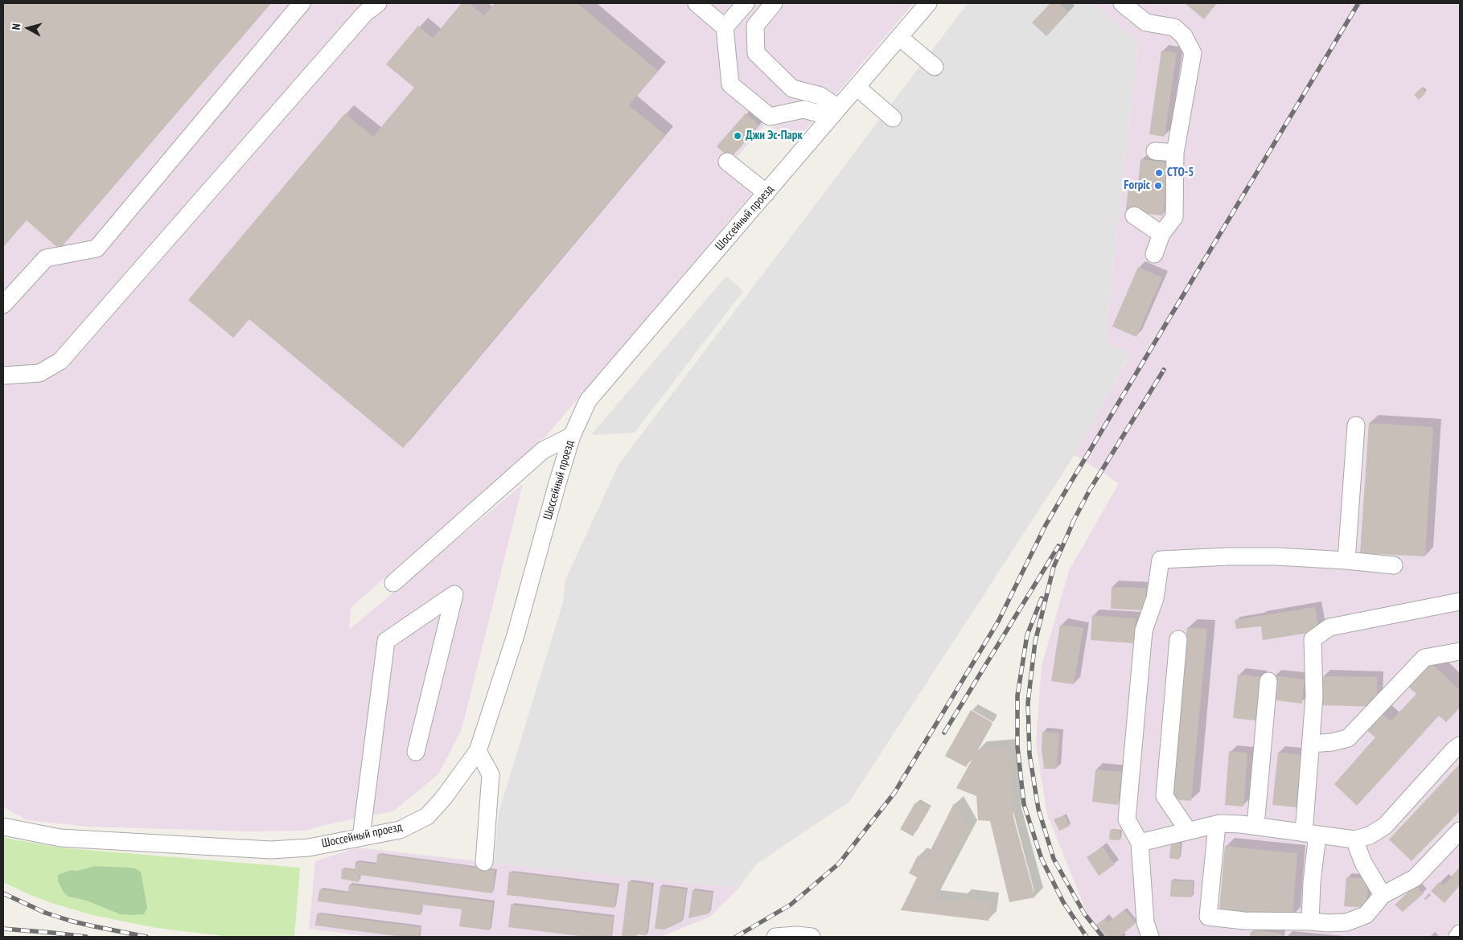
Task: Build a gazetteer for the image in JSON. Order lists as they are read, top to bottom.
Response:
{
  "streets": {
    "street": ["Шоссейный проезд"]
  },
  "places": ["Джи Эс-Парк", "СТО-5", "Forpic"],
  "north": "left"
}
